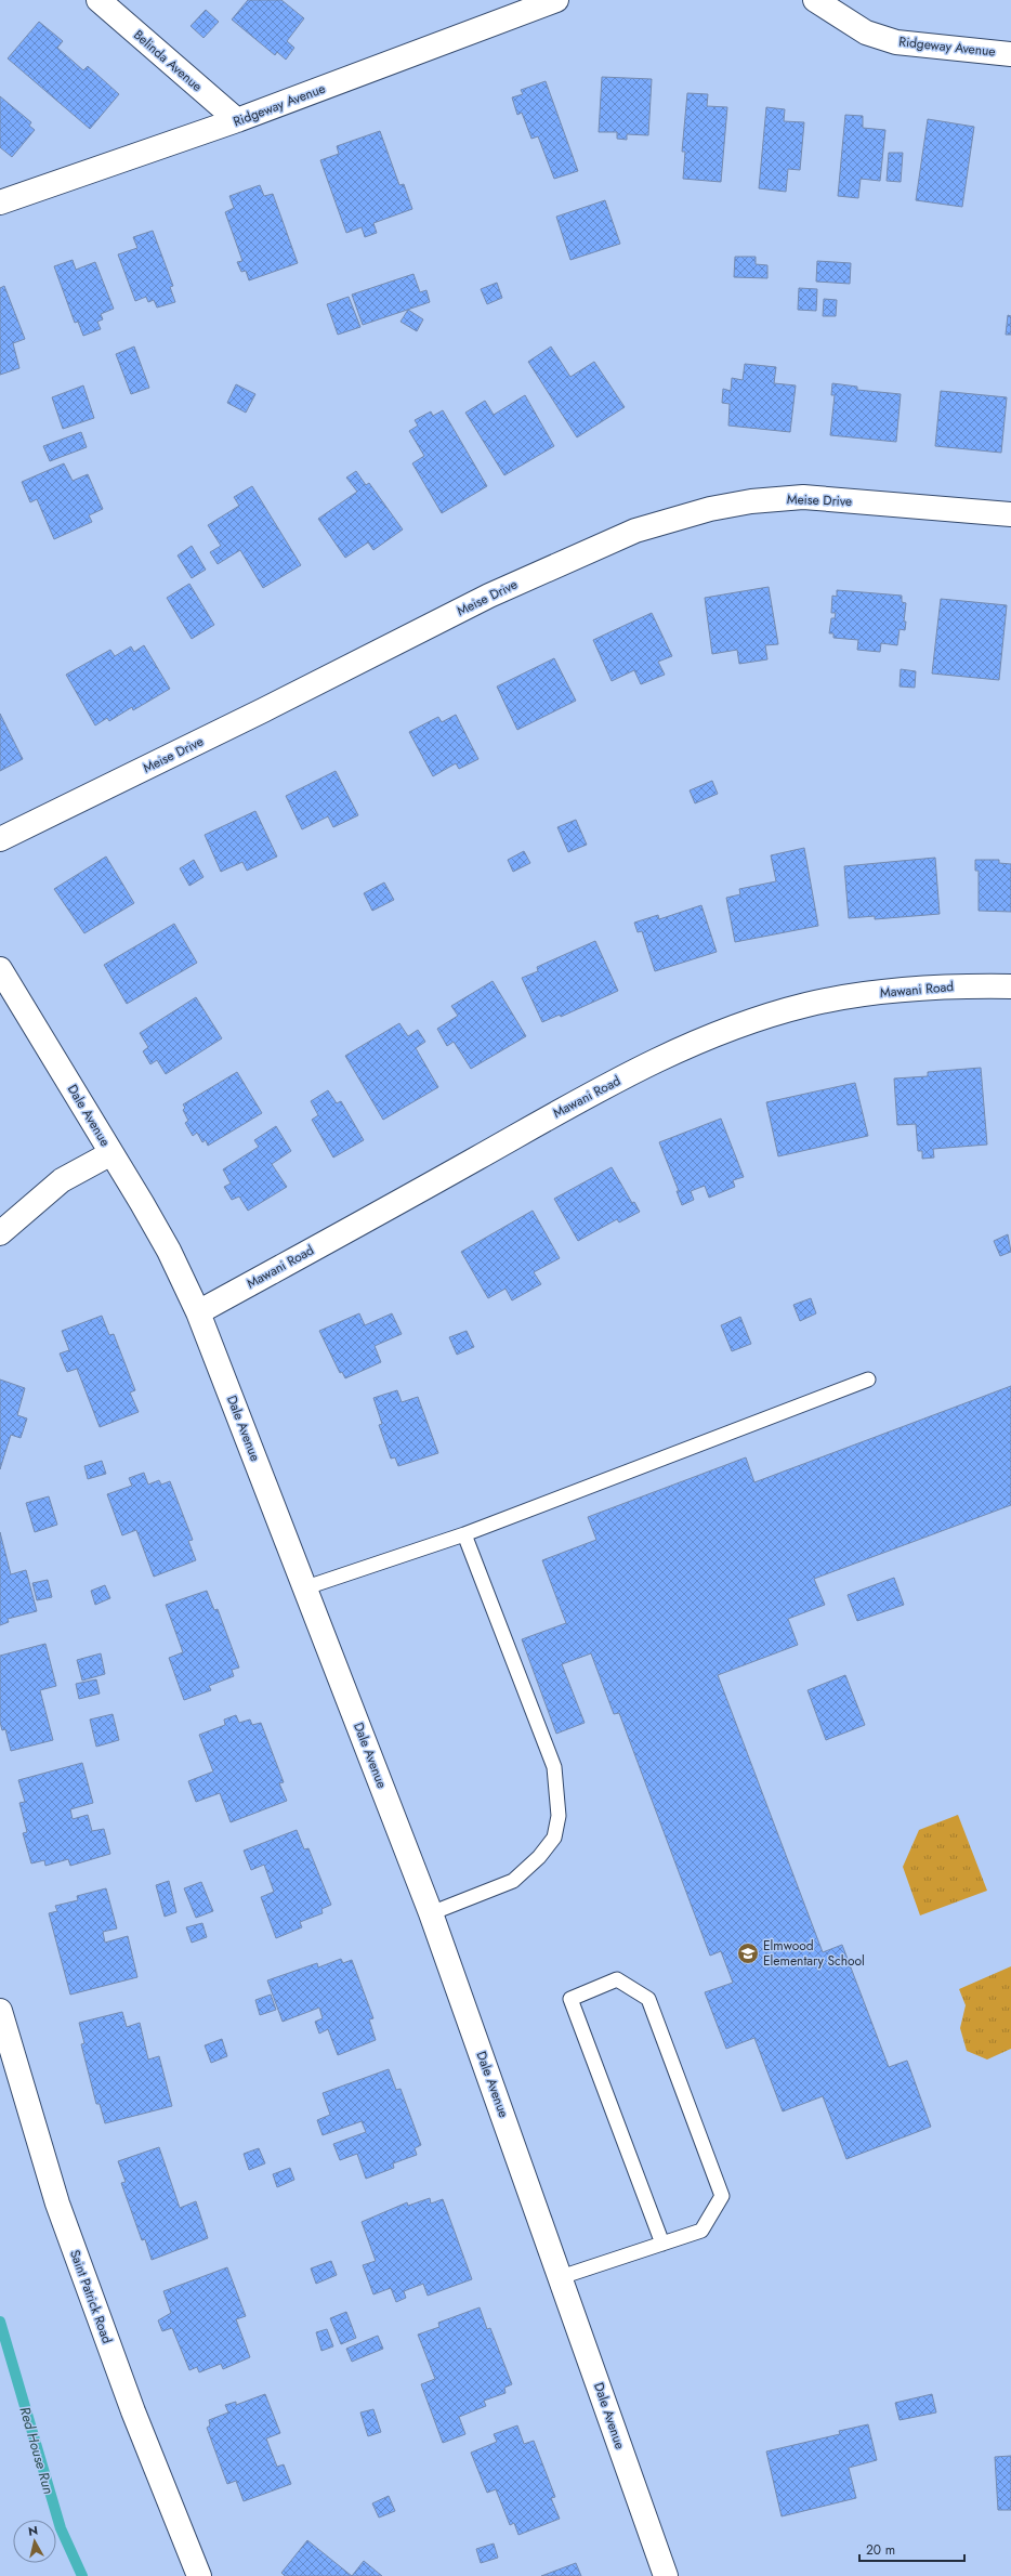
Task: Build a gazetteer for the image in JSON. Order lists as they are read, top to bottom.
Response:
{
  "streets": {
    "street": [
      "Ridgeway Avenue",
      "Belinda Avenue",
      "Meise Drive",
      "Mawani Road",
      "Dale Avenue",
      "Saint Patrick Road"
    ]
  },
  "crossings": [
    ["Ridgeway Avenue", "Belinda Avenue"],
    ["Mawani Road", "Dale Avenue"]
  ],
  "water": ["Red House Run"],
  "places": {
    "school or university": ["Elmwood Elementary School"]
  },
  "scale_bar": "20 m",
  "north": "top"
}
